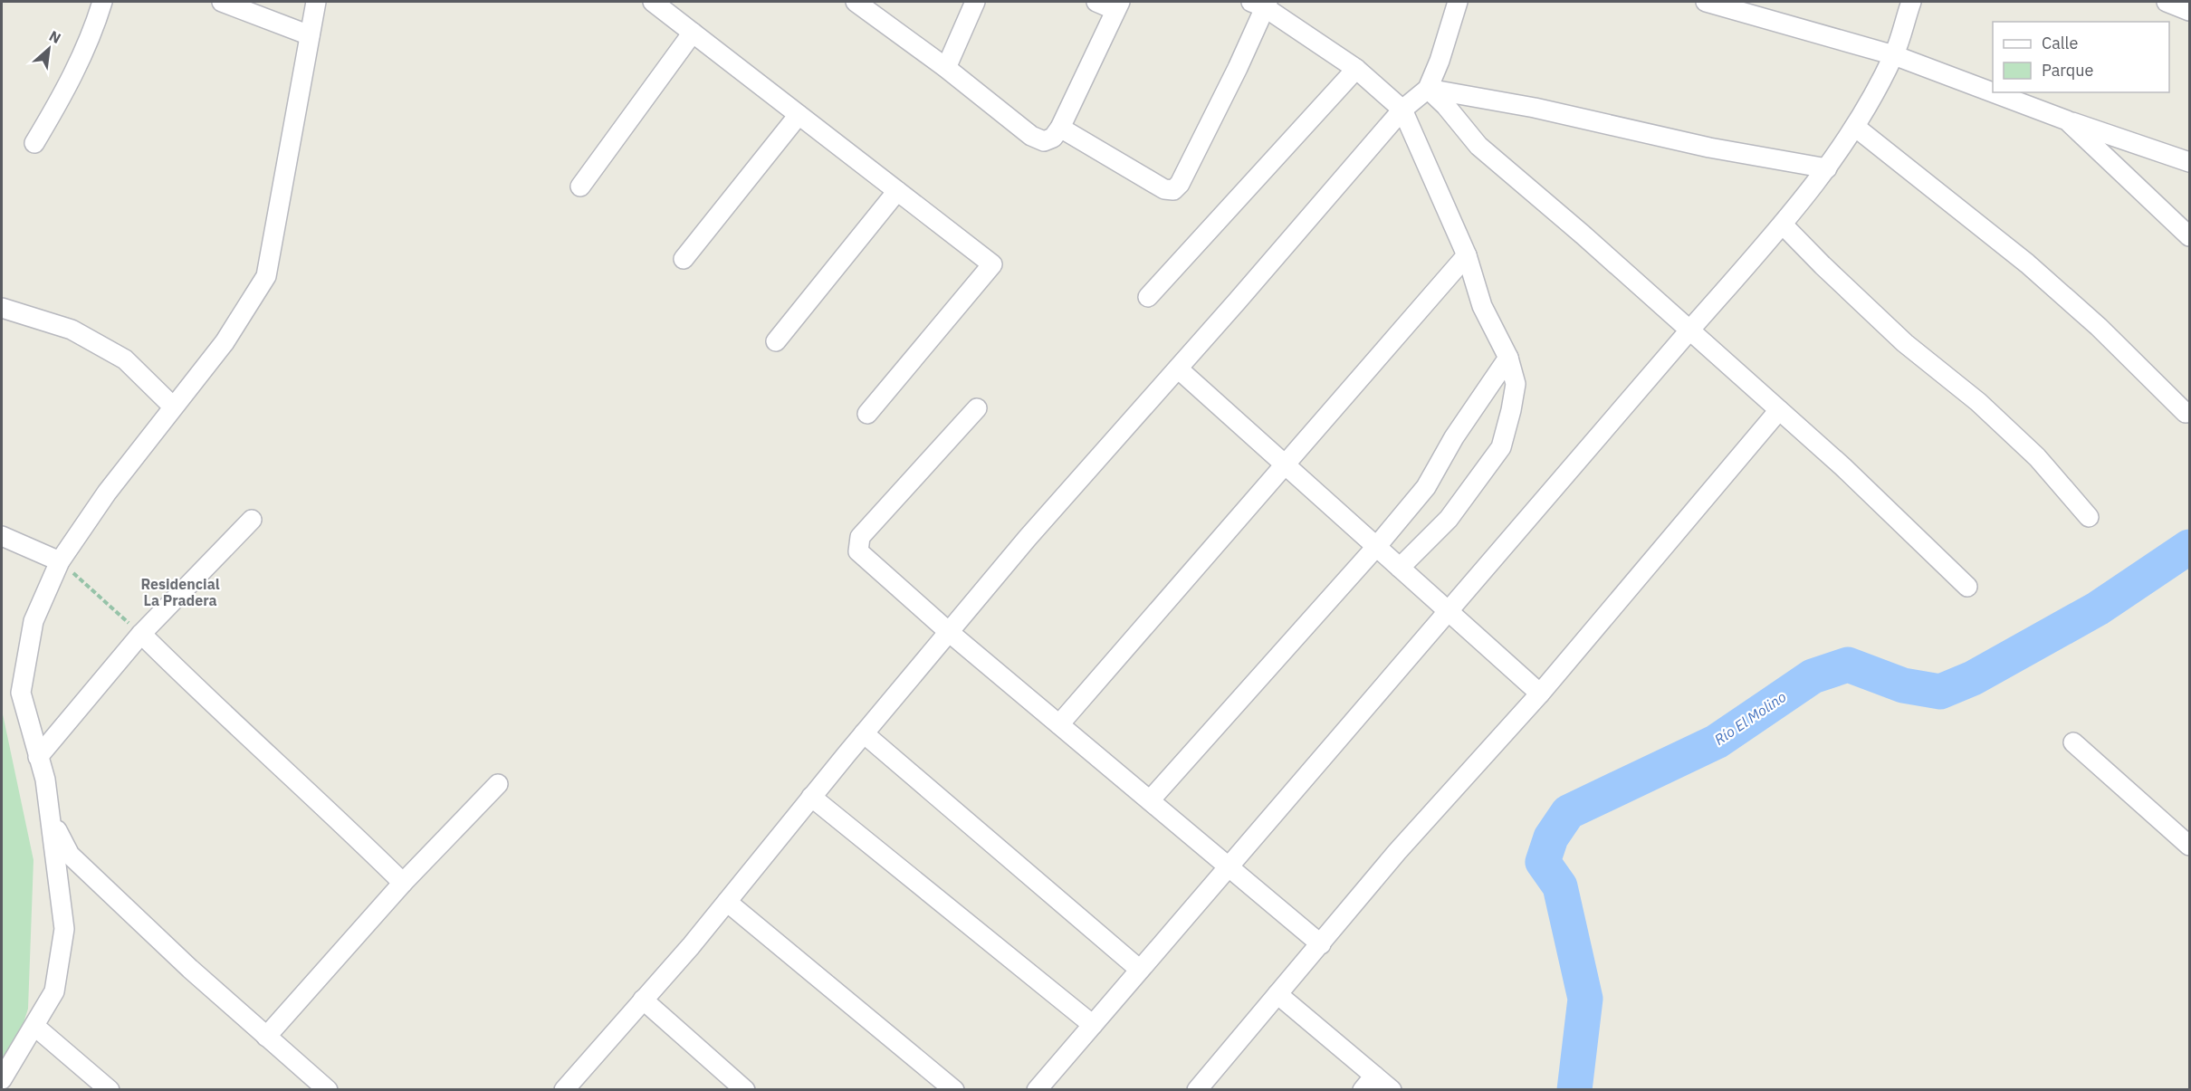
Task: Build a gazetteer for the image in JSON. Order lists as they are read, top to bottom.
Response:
{
  "districts": ["Residencial La Pradera"],
  "water": ["Río El Molino"],
  "legend": ["Calle", "Parque"],
  "north": "top right"
}
